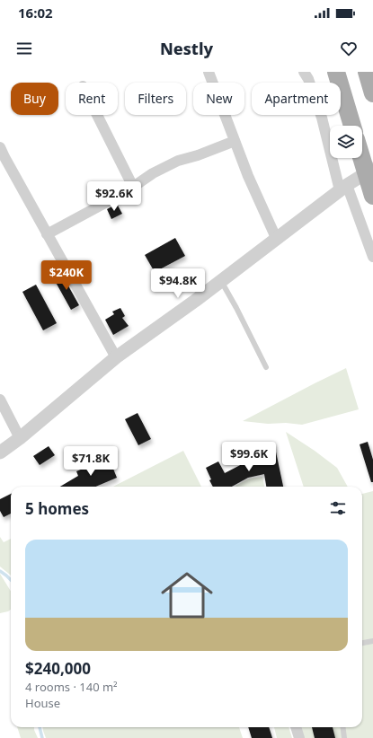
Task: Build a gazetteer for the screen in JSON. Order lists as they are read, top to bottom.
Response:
{
  "page": {
    "status": "16:02",
    "header": "Nestly",
    "chip": [
      "Buy",
      "Rent",
      "Filters",
      "New",
      "Apartment"
    ],
    "price": [
      "$92.6K",
      "$240K",
      "$94.8K",
      "$99.6K",
      "$71.8K"
    ],
    "heading": "5 homes",
    "list": [
      {
        "name": "$240,000",
        "note": "4 rooms · 140 m² · House"
      }
    ]
  }
}
